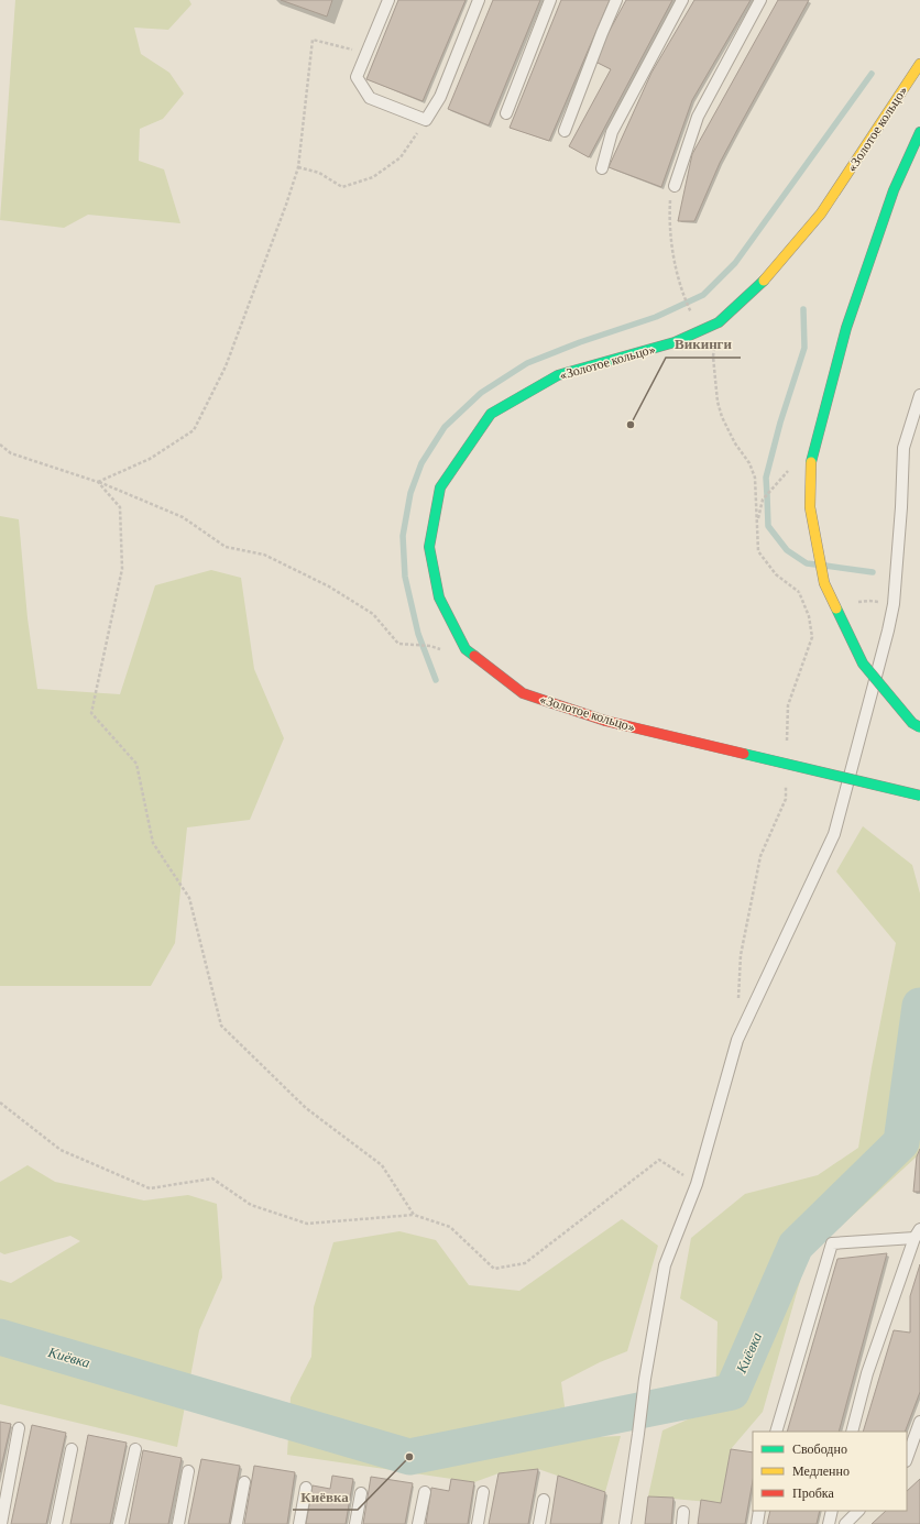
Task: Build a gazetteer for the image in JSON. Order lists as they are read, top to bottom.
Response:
{
  "streets": {
    "highway": ["«Золотое кольцо»"]
  },
  "water": ["Киёвка"],
  "places": ["Викинги", "Киёвка"],
  "legend": ["Свободно", "Медленно", "Пробка"]
}
